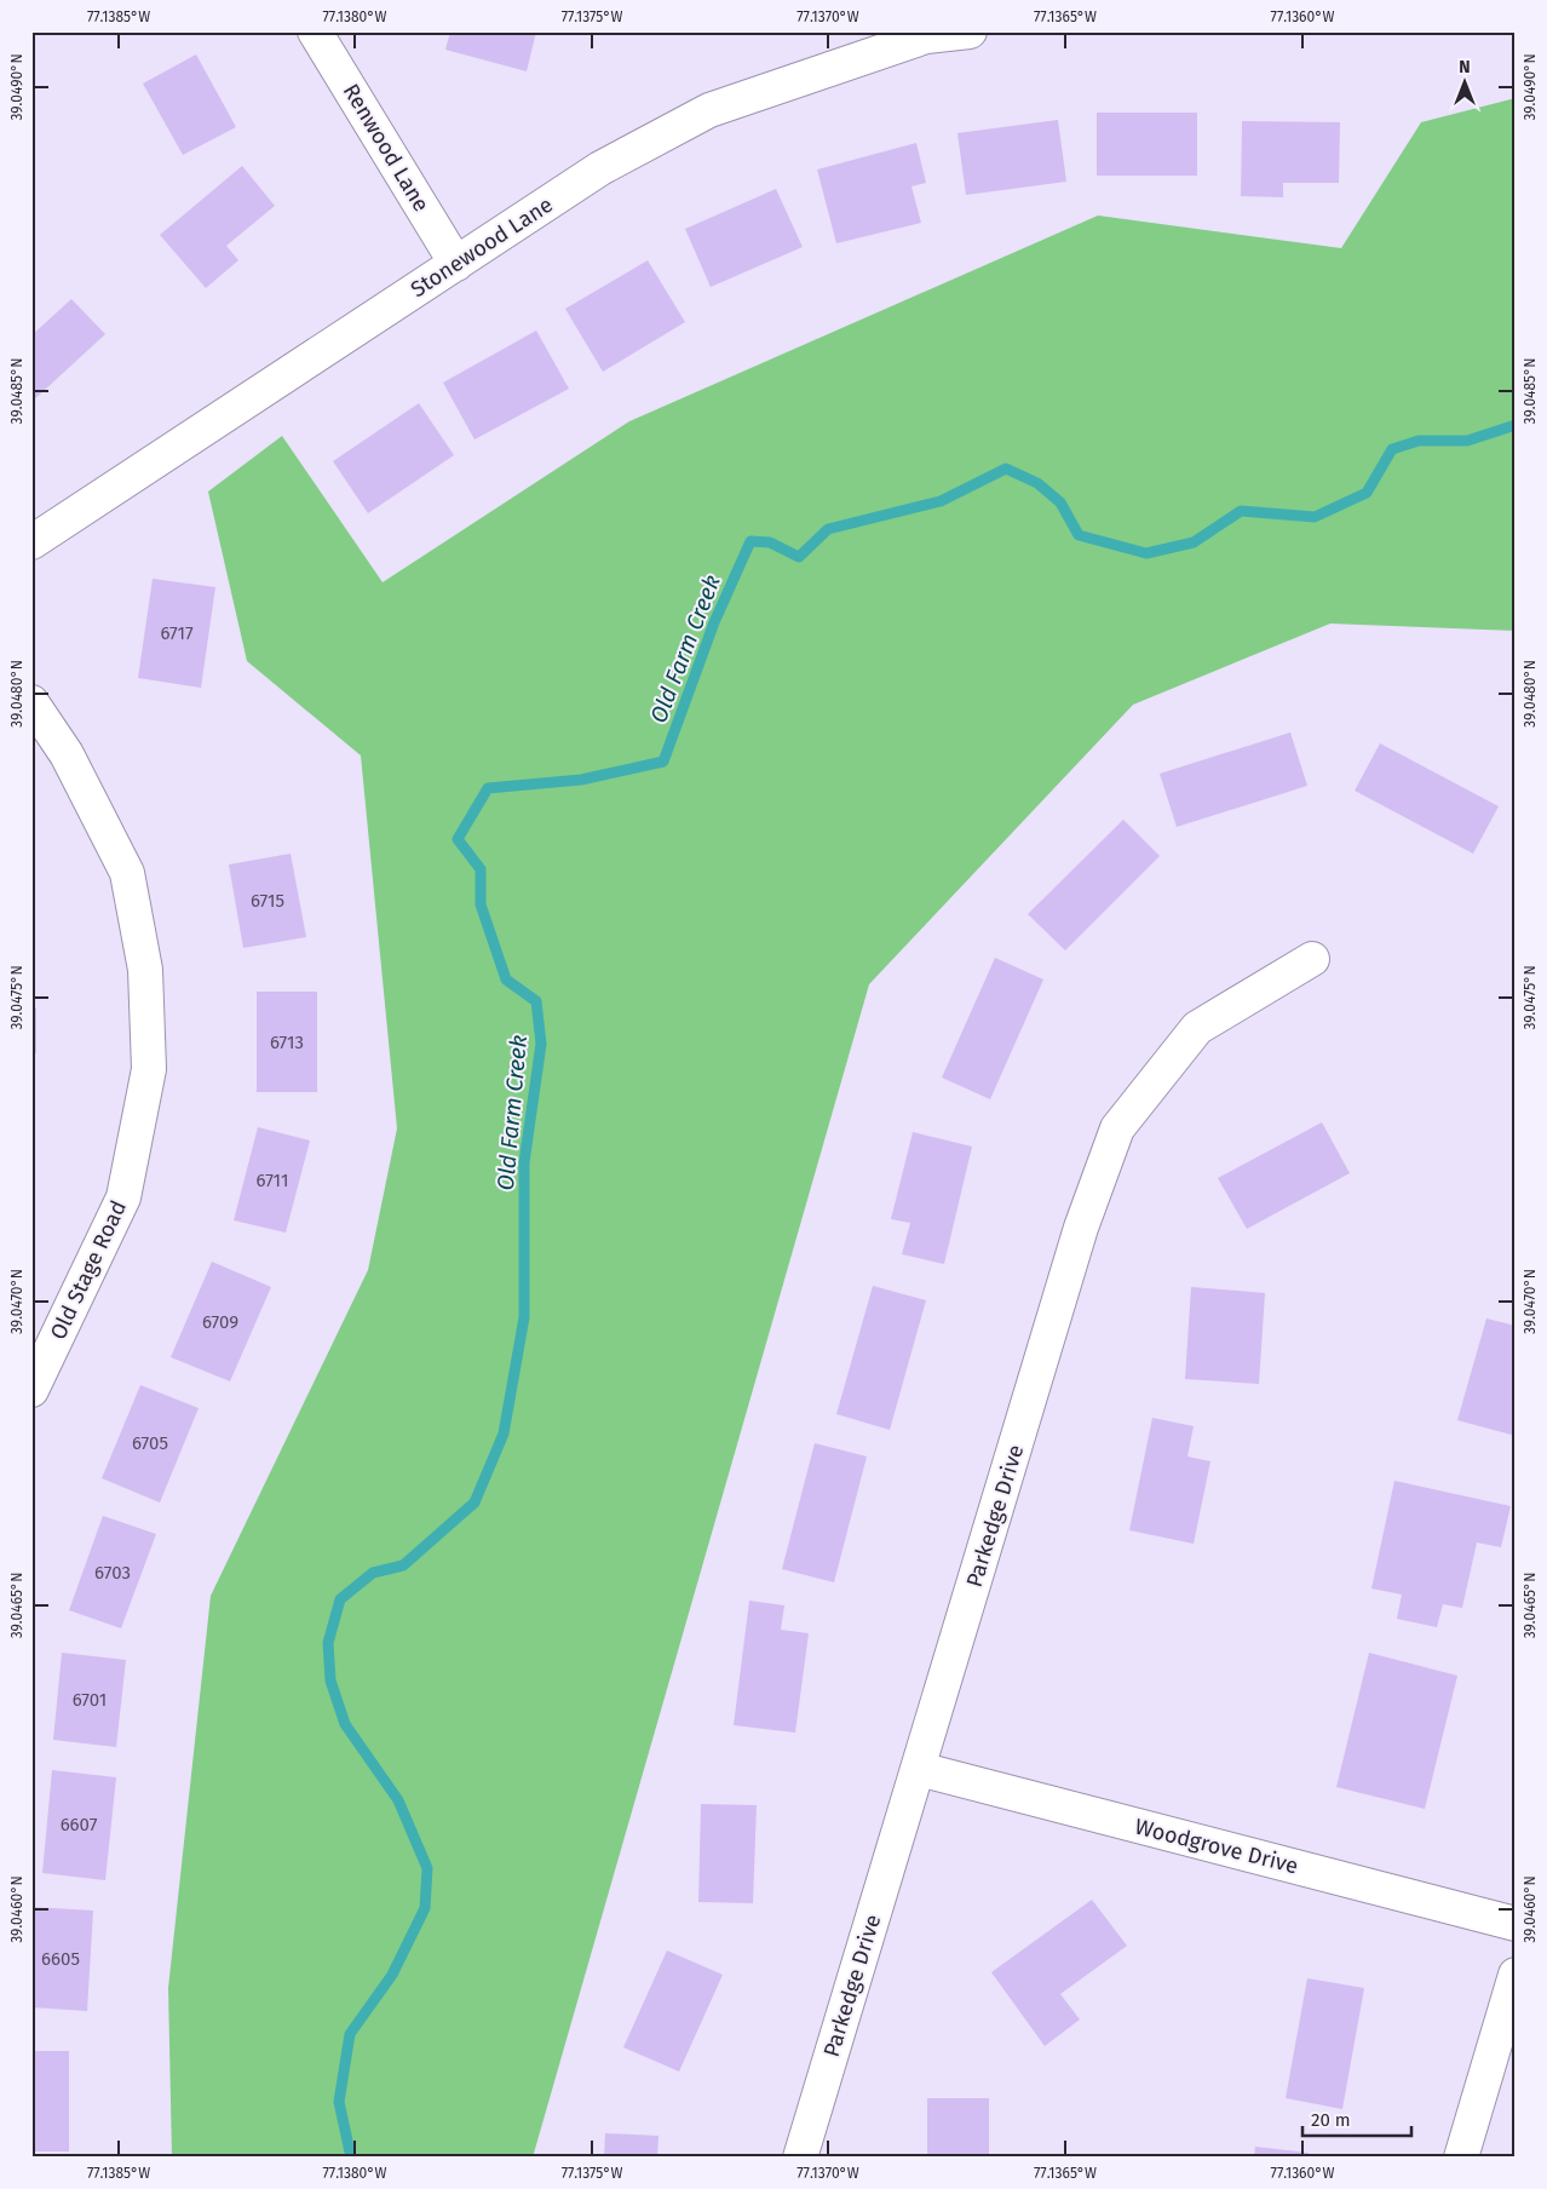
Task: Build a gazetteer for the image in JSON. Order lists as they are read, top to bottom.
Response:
{
  "streets": {
    "street": [
      "Renwood Lane",
      "Stonewood Lane",
      "Old Stage Road",
      "Parkedge Drive",
      "Woodgrove Drive"
    ]
  },
  "crossings": [
    ["Renwood Lane", "Stonewood Lane"],
    ["Parkedge Drive", "Woodgrove Drive"]
  ],
  "water": ["Old Farm Creek"],
  "house_numbers": [
    "6717",
    "6715",
    "6713",
    "6711",
    "6709",
    "6705",
    "6703",
    "6701",
    "6607",
    "6605"
  ],
  "scale_bar": "20 m",
  "north": "top",
  "coordinates": [
    "77.1385°W",
    "77.1380°W",
    "77.1375°W",
    "77.1370°W",
    "77.1365°W",
    "77.1360°W",
    "39.0490°N",
    "39.0485°N",
    "39.0480°N",
    "39.0475°N",
    "39.0470°N",
    "39.0465°N",
    "39.0460°N"
  ]
}
